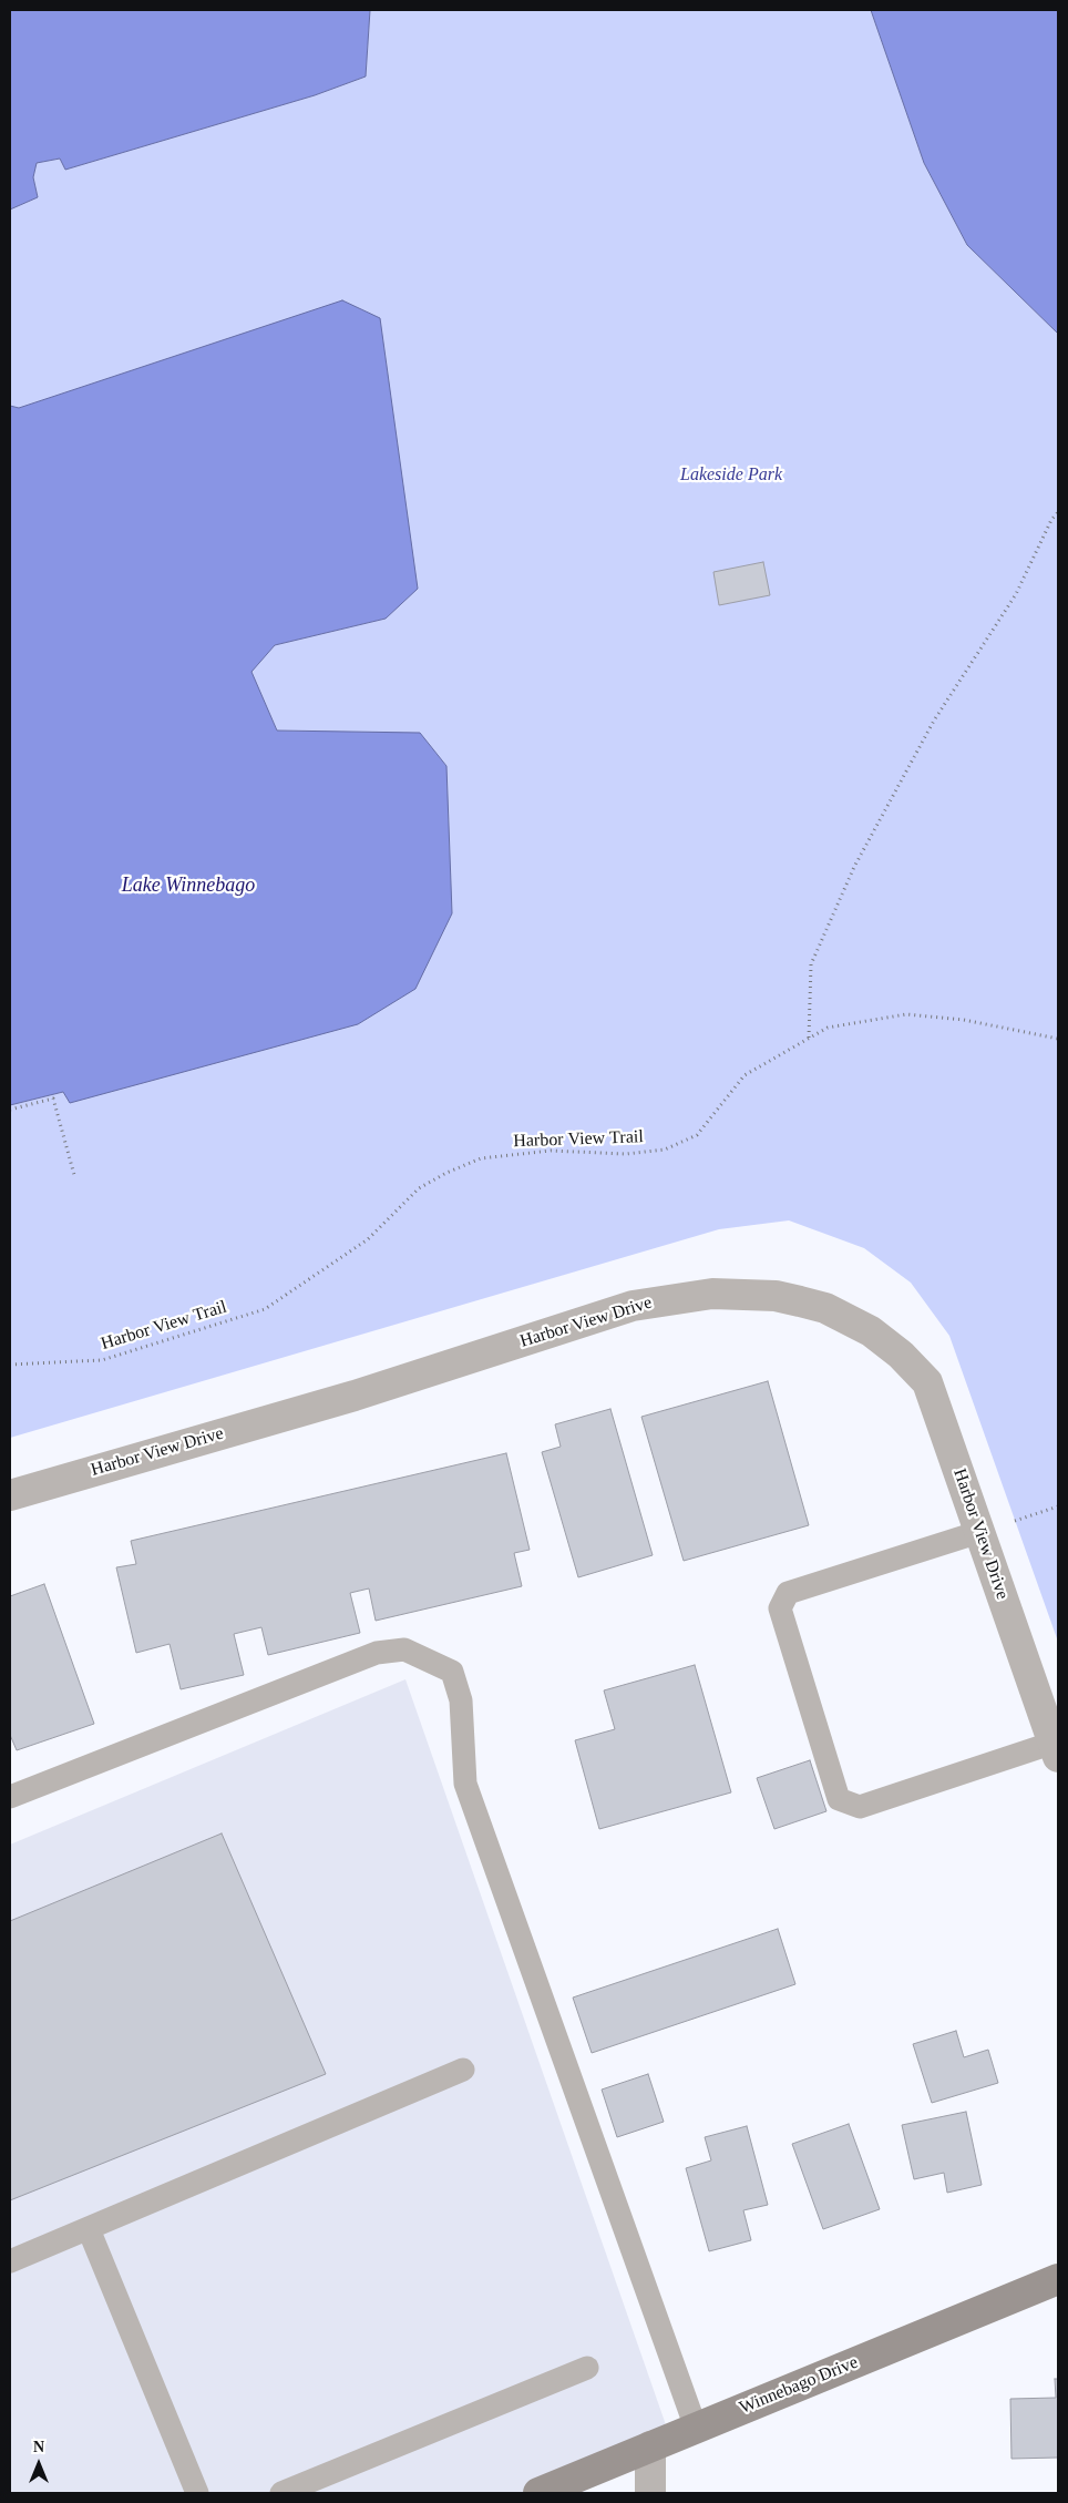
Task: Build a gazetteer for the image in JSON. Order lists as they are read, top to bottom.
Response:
{
  "streets": {
    "main road": ["Winnebago Drive"],
    "street": ["Harbor View Drive"],
    "path": ["Harbor View Trail"]
  },
  "water": ["Lake Winnebago"],
  "parks": ["Lakeside Park"],
  "north": "top"
}
